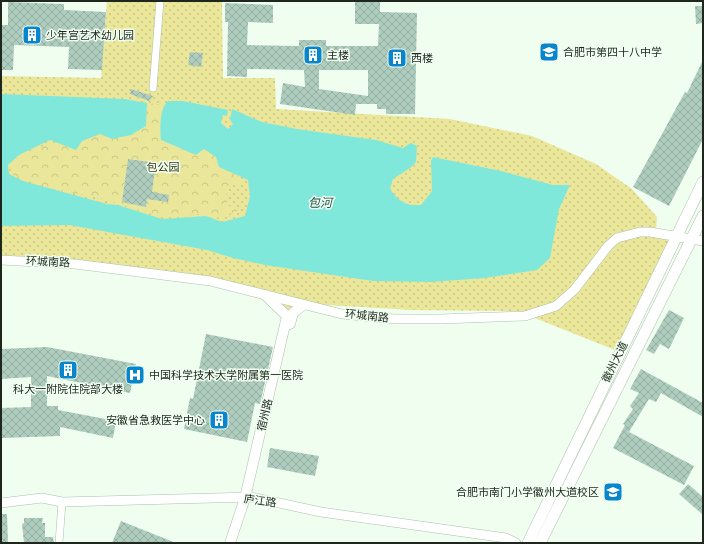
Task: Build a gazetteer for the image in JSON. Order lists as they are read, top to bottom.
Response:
{
  "streets": {
    "main road": ["徽州大道", "宿州路"],
    "street": ["环城南路", "庐江路"]
  },
  "crossings": [
    ["环城南路", "徽州大道"],
    ["环城南路", "宿州路"],
    ["宿州路", "庐江路"]
  ],
  "water": ["包河"],
  "parks": ["包公园"],
  "places": {
    "building": [
      "少年宫艺术幼儿园",
      "主楼",
      "西楼",
      "科大一附院住院部大楼",
      "安徽省急救医学中心"
    ],
    "school or university": ["合肥市第四十八中学", "合肥市南门小学徽州大道校区"],
    "hospital": ["中国科学技术大学附属第一医院"]
  }
}
